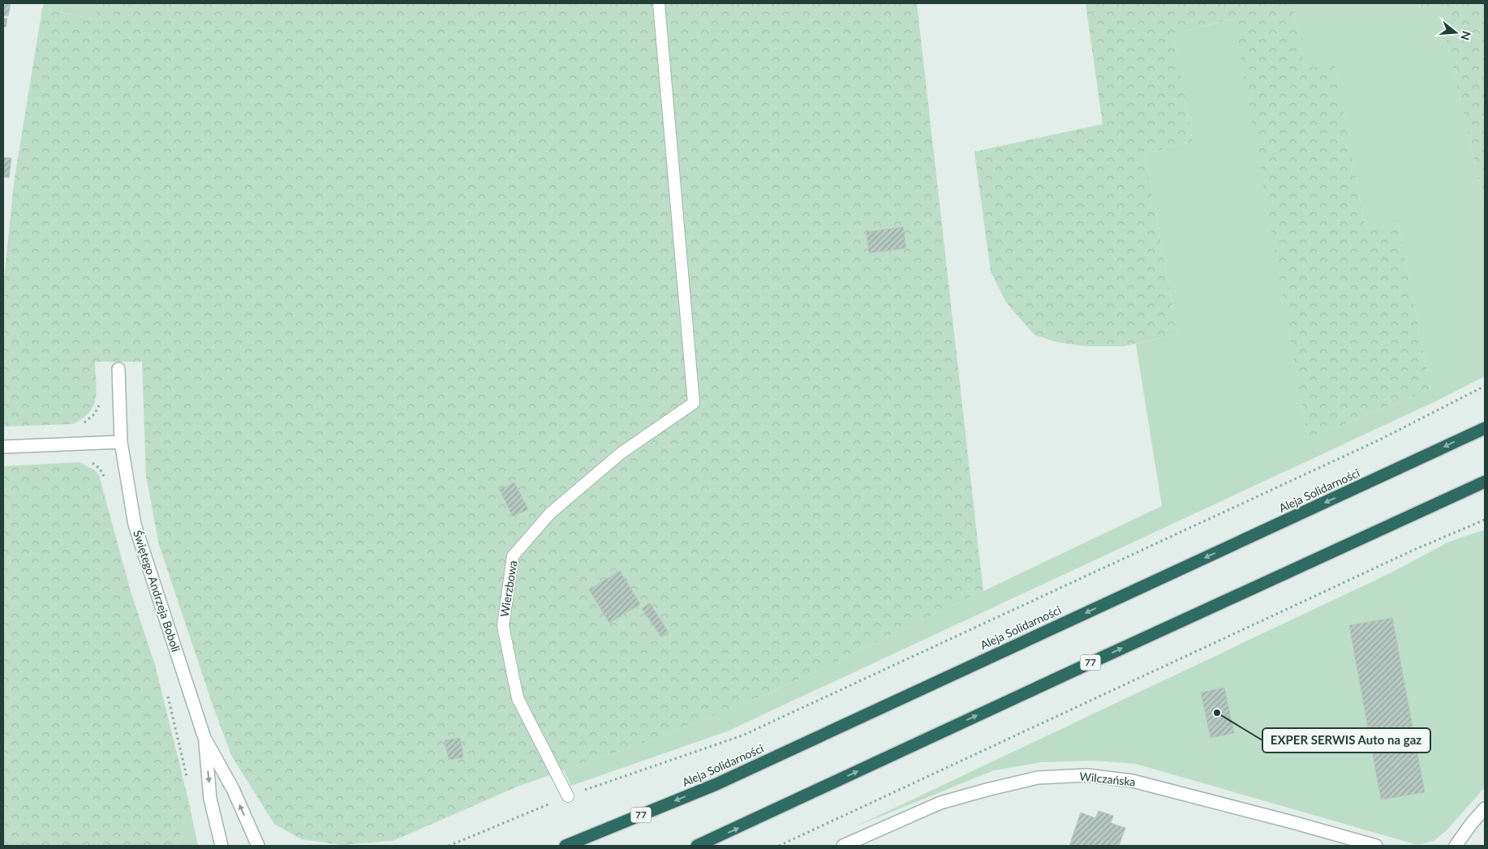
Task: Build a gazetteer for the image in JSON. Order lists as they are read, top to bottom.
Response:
{
  "streets": {
    "highway": ["Aleja Solidarności", "77"],
    "street": ["Świętego Andrzeja Boboli", "WiIczańska"],
    "lane": ["Wierzbowa"]
  },
  "places": ["EXPER SERWIS Auto na gaz"],
  "north": "right"
}
